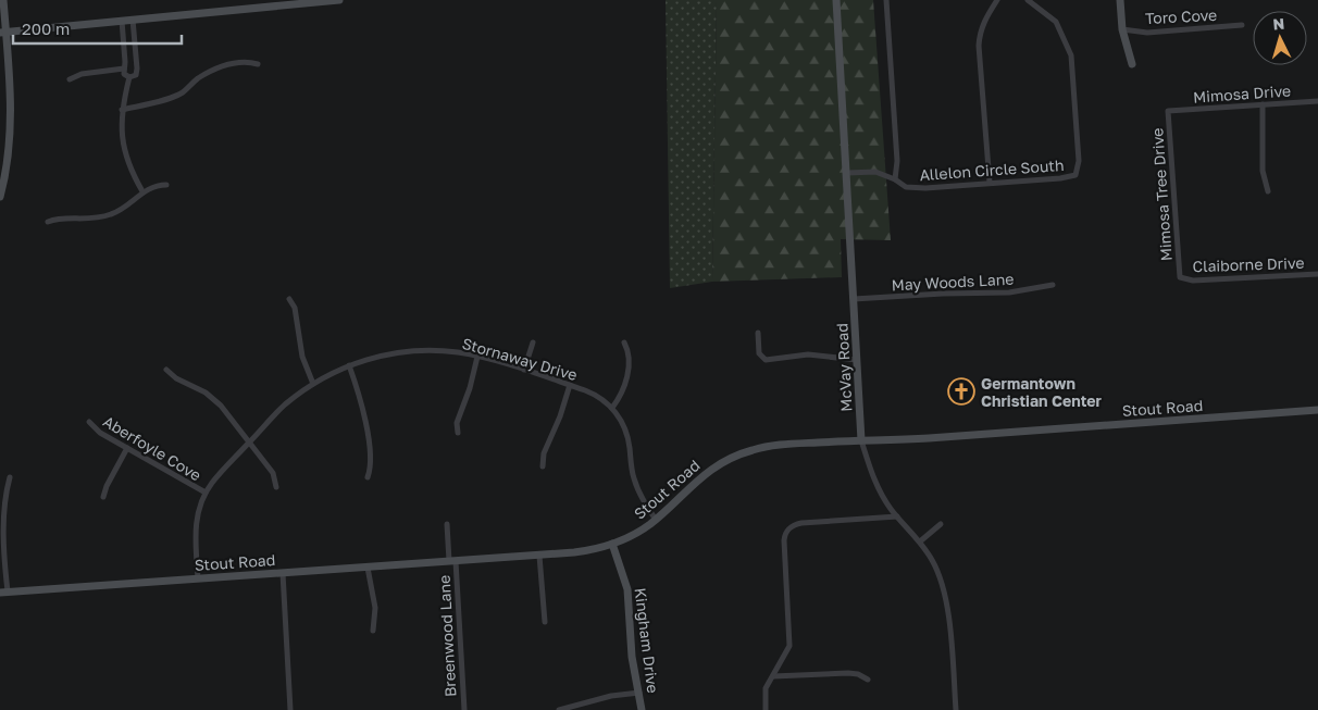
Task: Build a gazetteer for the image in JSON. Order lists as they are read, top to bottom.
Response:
{
  "streets": {
    "street": [
      "Toro Cove",
      "Mimosa Drive",
      "Allelon Circle South",
      "Mimosa Tree Drive",
      "Claiborne Drive",
      "May Woods Lane",
      "Stornaway Drive",
      "McVay Road",
      "Stout Road",
      "Aberfoyle Cove",
      "Breenwood Lane",
      "Kingham Drive"
    ]
  },
  "crossings": [
    ["Mimosa Drive", "Mimosa Tree Drive"],
    ["Allelon Circle South", "McVay Road"],
    ["Mimosa Tree Drive", "Claiborne Drive"],
    ["May Woods Lane", "McVay Road"],
    ["Stornaway Drive", "Stout Road"],
    ["Stornaway Drive", "Aberfoyle Cove"],
    ["McVay Road", "Stout Road"],
    ["Stout Road", "Breenwood Lane"],
    ["Stout Road", "Kingham Drive"]
  ],
  "places": {
    "church": ["Germantown Christian Center"]
  },
  "scale_bar": "200 m",
  "north": "top"
}
